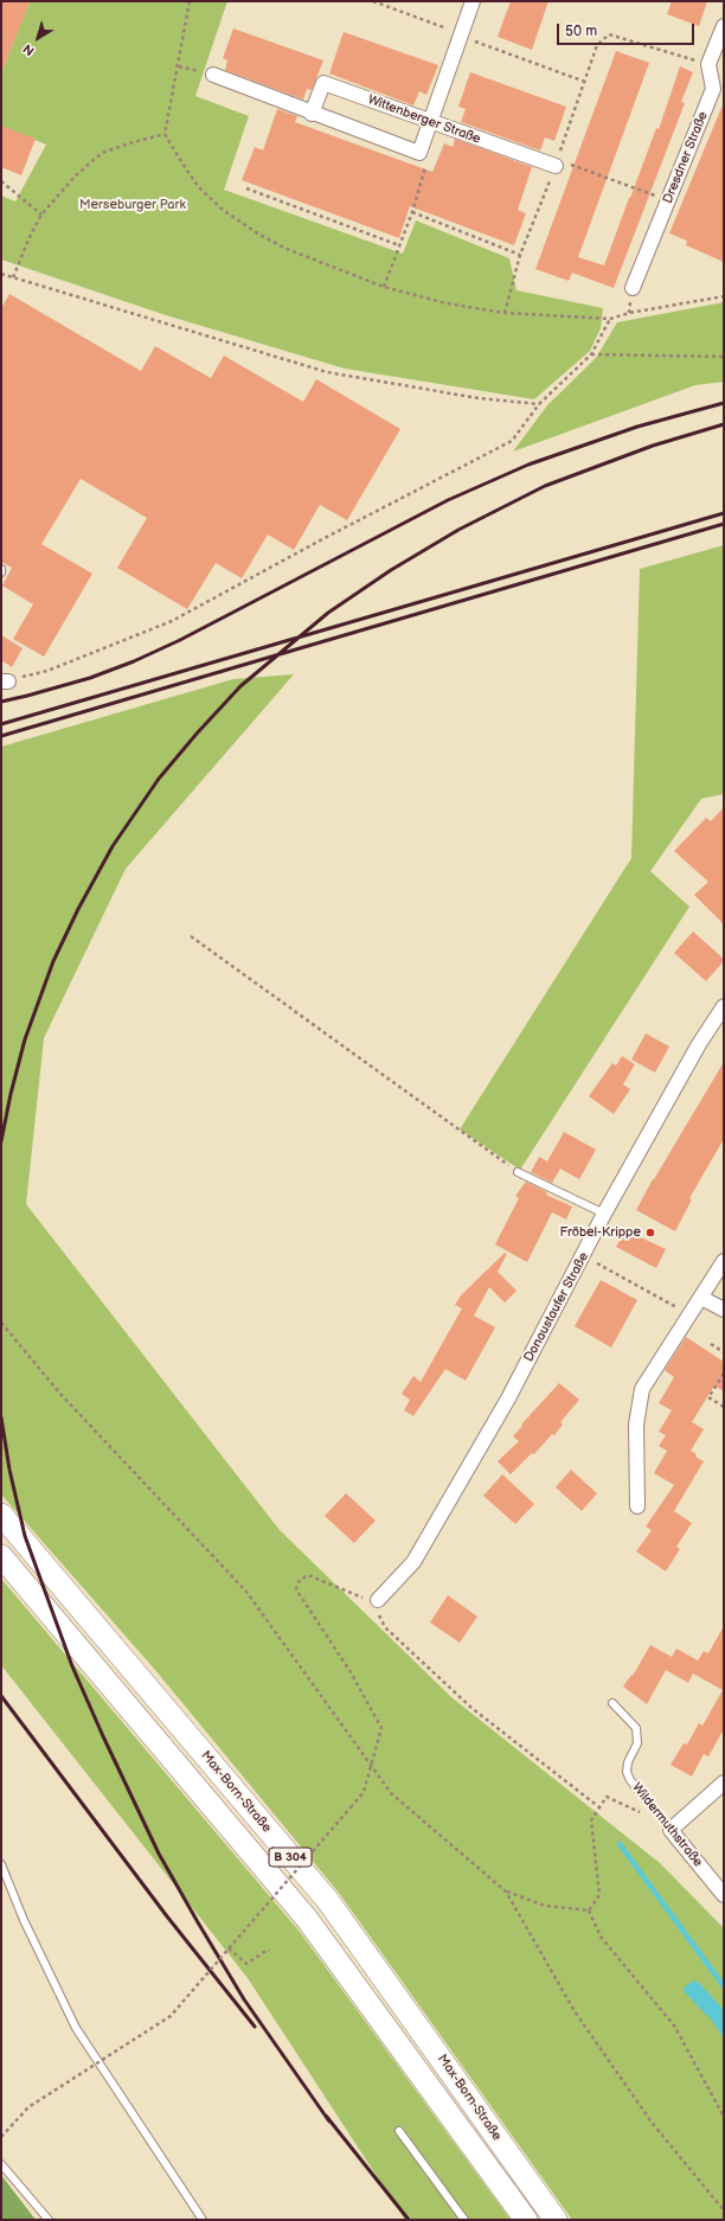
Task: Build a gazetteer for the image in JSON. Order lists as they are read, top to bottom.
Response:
{
  "streets": {
    "main road": ["Max-Born-Straße", "B 304"],
    "street": [
      "Wittenberger Straße",
      "Dresdner Straße",
      "Donaustaufer Straße",
      "Wildermuthstraße"
    ]
  },
  "parks": ["Merseburger Park"],
  "places": ["Fröbel-Krippe"],
  "scale_bar": "50 m",
  "north": "bottom left"
}
